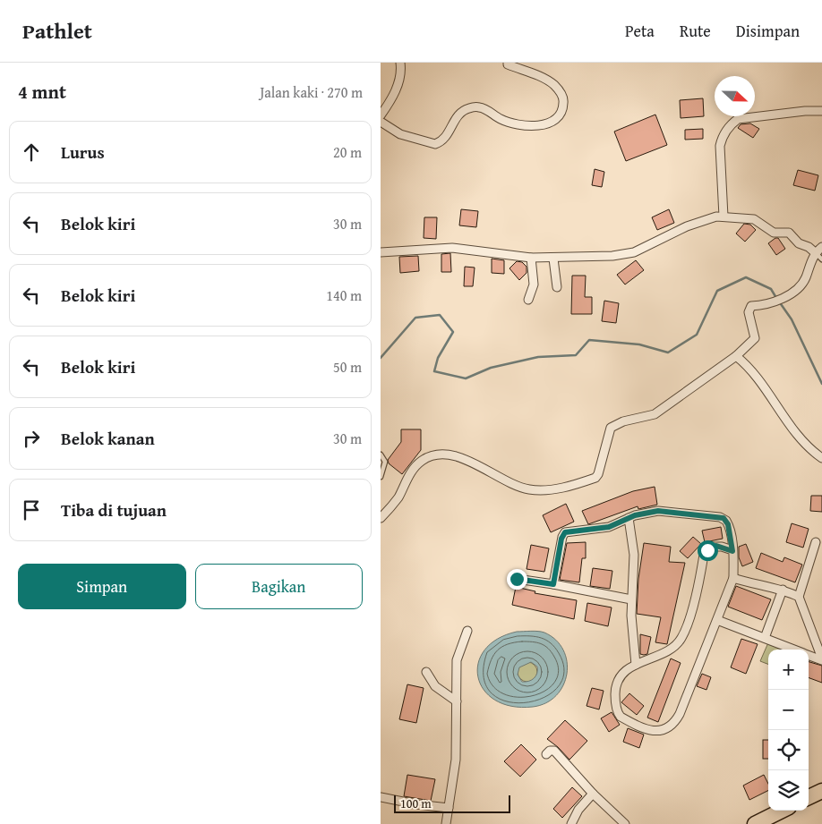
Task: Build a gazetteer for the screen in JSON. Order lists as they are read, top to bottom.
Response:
{
  "scale_bar": "100 m",
  "north": "right",
  "page": {
    "header": "Pathlet",
    "nav": ["Peta", "Rute", "Disimpan"],
    "heading": ["4 mnt", "Jalan kaki · 270 m"],
    "list": [
      ["Lurus", "20 m"],
      ["Belok kiri", "30 m"],
      ["Belok kiri", "140 m"],
      ["Belok kiri", "50 m"],
      ["Belok kanan", "30 m"],
      "Tiba di tujuan"
    ],
    "buttons": ["Simpan", "Bagikan"],
    "map_buttons": ["+", "−"],
    "scale": "100 m"
  }
}
